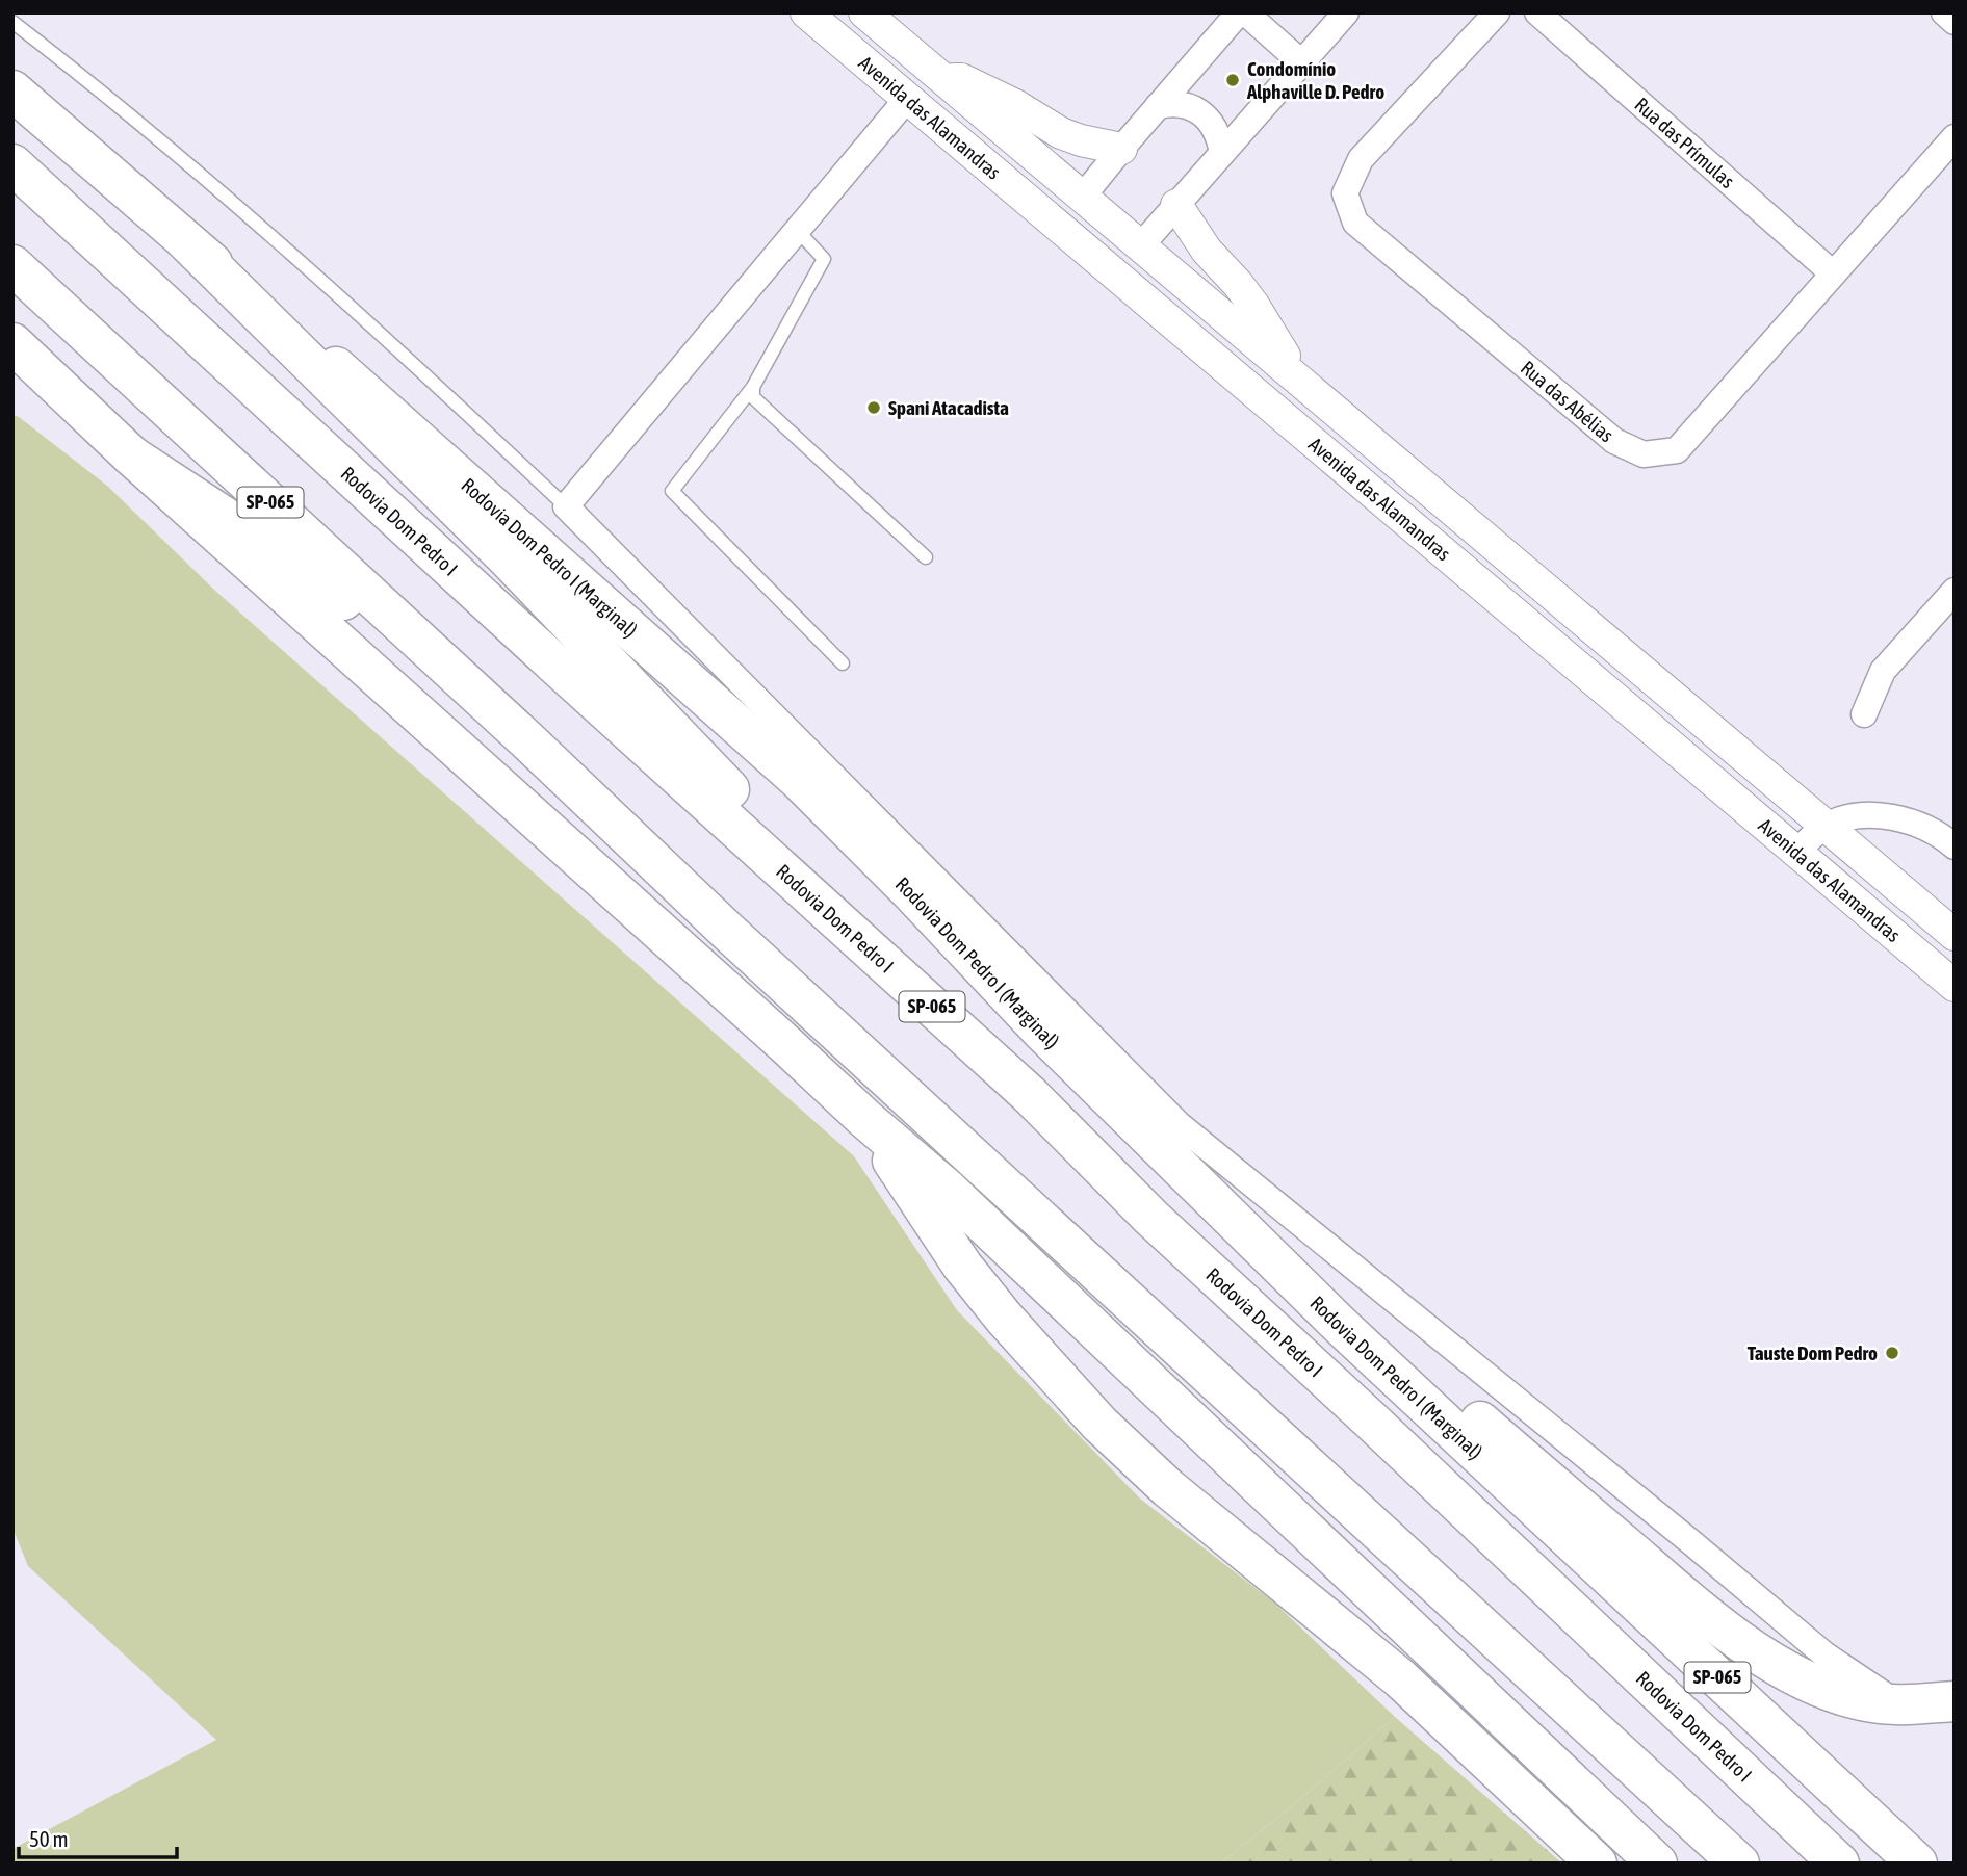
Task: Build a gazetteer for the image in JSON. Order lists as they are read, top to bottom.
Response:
{
  "streets": {
    "highway": ["SP-065", "Rodovia Dom Pedro I", "Rodovia Dom Pedro I (Marginal)"],
    "street": ["Avenida das Alamandras", "Rua das Prímulas", "Rua das Abélias"]
  },
  "crossings": [
    ["Rua das Prímulas", "Rua das Abélias"]
  ],
  "places": ["Condomínio Alphaville D. Pedro", "Spani Atacadista", "Tauste Dom Pedro"],
  "scale_bar": "50 m"
}
